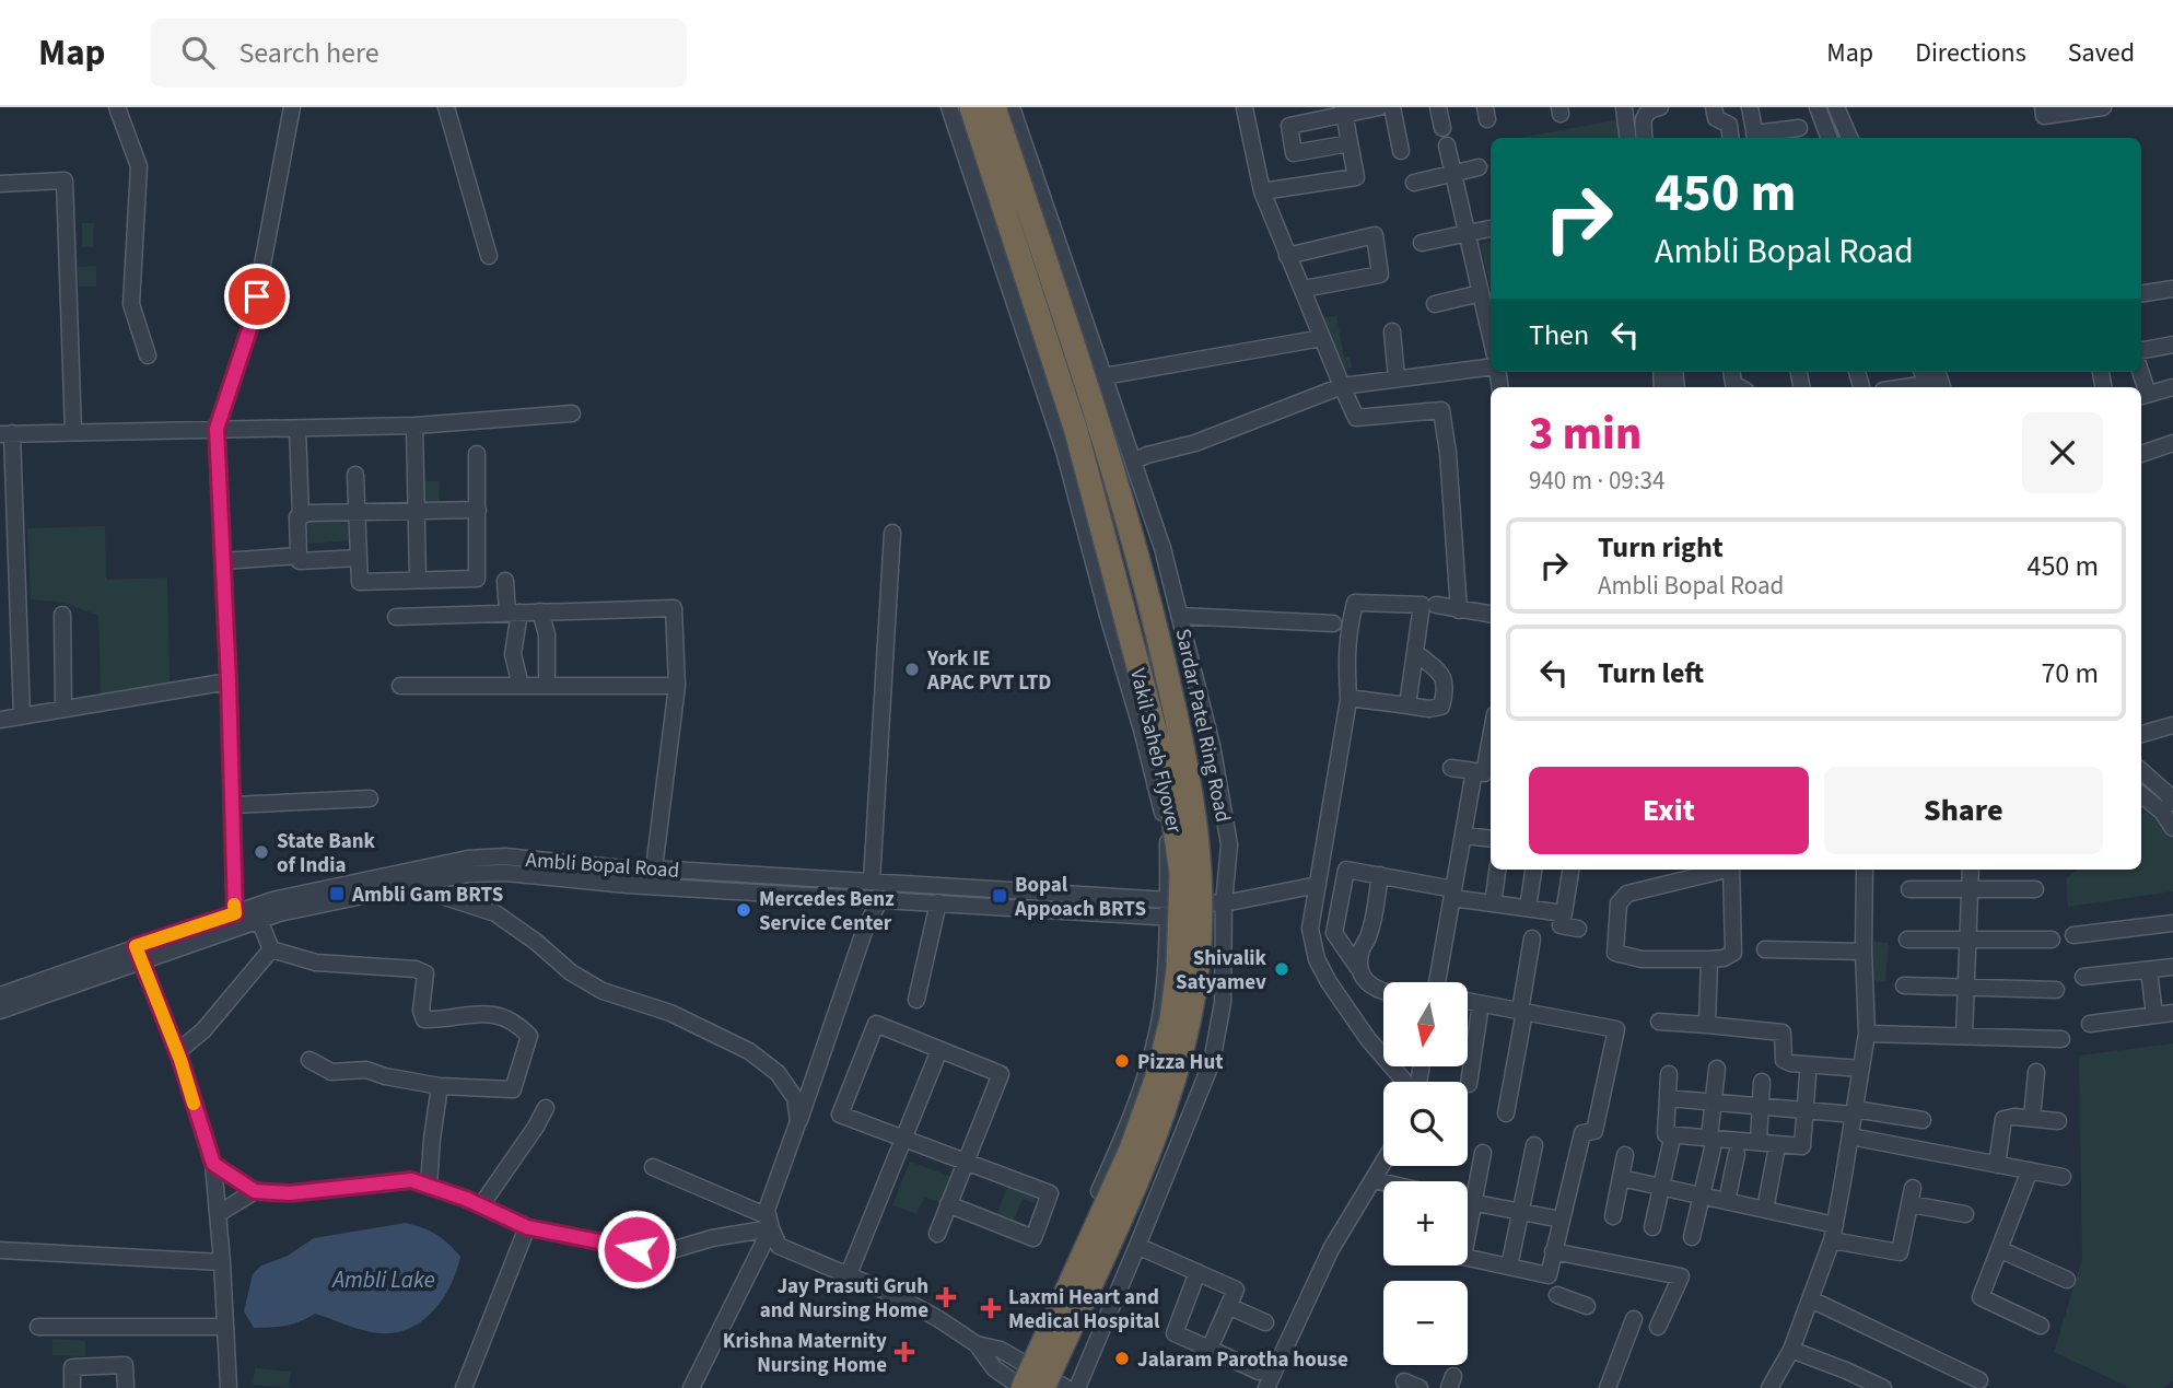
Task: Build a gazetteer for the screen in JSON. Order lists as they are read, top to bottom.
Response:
{
  "streets": {
    "highway": ["Vakil Saheb Flyover"],
    "street": ["Sardar Patel Ring Road", "Ambli Bopal Road"]
  },
  "crossings": [
    ["Sardar Patel Ring Road", "Ambli Bopal Road"]
  ],
  "water": ["Ambli Lake"],
  "places": {
    "other": [
      "York IE APAC PVT LTD",
      "State Bank of India",
      "Mercedes Benz Service Center",
      "Shivalik Satyamev",
      "Pizza Hut",
      "Jalaram Parotha house"
    ],
    "transit": ["Ambli Gam BRTS", "Bopal Appoach BRTS"],
    "health": ["Jay Prasuti Gruh and Nursing Home", "Laxmi Heart and Medical Hospital", "Krishna Maternity Nursing Home"]
  },
  "north": "bottom",
  "page": {
    "header": "Map",
    "search": "Search here",
    "nav": ["Map", "Directions", "Saved"],
    "turn": ["450 m", "Ambli Bopal Road"],
    "then": "Then",
    "heading": ["3 min", "940 m · 09:34"],
    "list": [
      {
        "name": "Turn right",
        "note": "Ambli Bopal Road",
        "value": "450 m"
      },
      {
        "name": "Turn left",
        "value": "70 m"
      }
    ],
    "buttons": ["Exit", "Share"],
    "map_buttons": ["+", "−"]
  }
}
